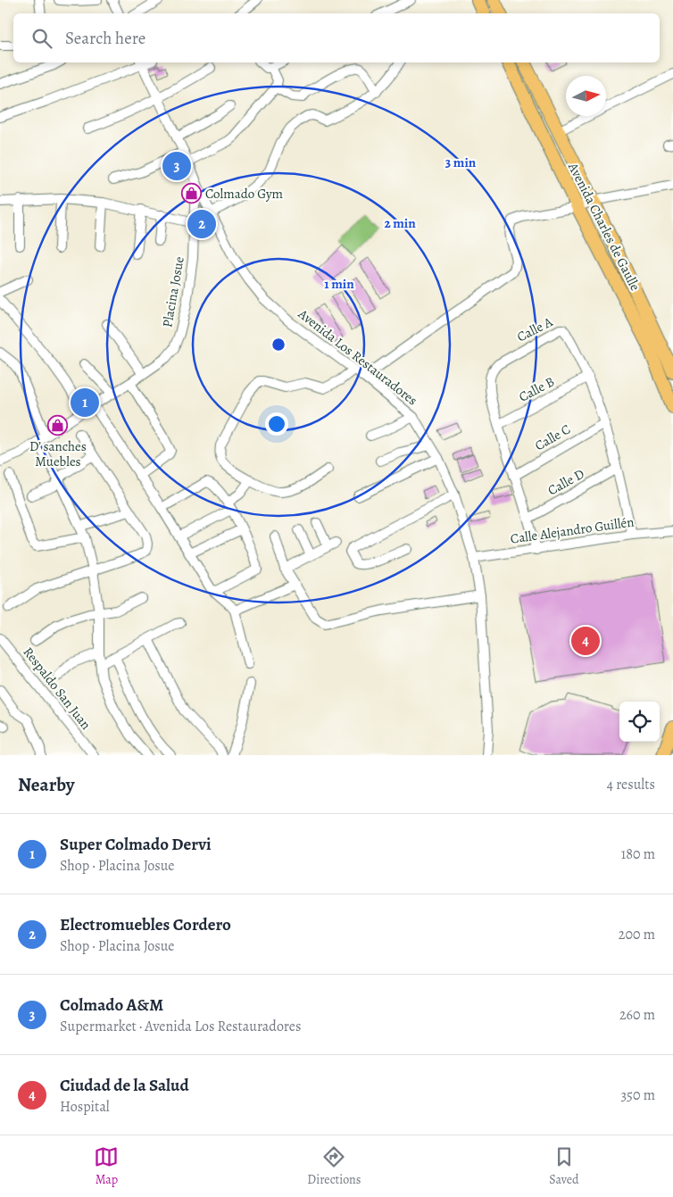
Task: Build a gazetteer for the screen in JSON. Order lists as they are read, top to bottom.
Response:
{
  "streets": {
    "main road": ["Avenida Charles de Gaulle"],
    "street": [
      "Placina Josue",
      "Calle A",
      "Avenida Los Restauradores",
      "Calle B",
      "Calle C",
      "Calle D",
      "Calle Alejandro Guillén",
      "Respaldo San Juan"
    ]
  },
  "crossings": [
    ["Placina Josue", "Avenida Los Restauradores"],
    ["Calle A", "Calle B"],
    ["Calle A", "Calle C"],
    ["Calle A", "Calle D"],
    ["Calle A", "Calle Alejandro Guillén"],
    ["Avenida Los Restauradores", "Calle Alejandro Guillén"]
  ],
  "places": {
    "shop": ["Colmado Gym", "D’ sanches Muebles"]
  },
  "north": "right",
  "page": {
    "search": "Search here",
    "pins": [
      "3",
      "2",
      "1",
      "4"
    ],
    "heading": ["Nearby", "4 results"],
    "list": [
      {
        "mark": "1",
        "name": "Super Colmado Dervi",
        "note": "Shop · Placina Josue",
        "value": "180 m"
      },
      {
        "mark": "2",
        "name": "Electromuebles Cordero",
        "note": "Shop · Placina Josue",
        "value": "200 m"
      },
      {
        "mark": "3",
        "name": "Colmado A&M",
        "note": "Supermarket · Avenida Los Restauradores",
        "value": "260 m"
      },
      {
        "mark": "4",
        "name": "Ciudad de la Salud",
        "note": "Hospital",
        "value": "350 m"
      }
    ],
    "nav": ["Map", "Directions", "Saved"]
  },
  "rings": ["3 min", "2 min", "1 min"]
}
